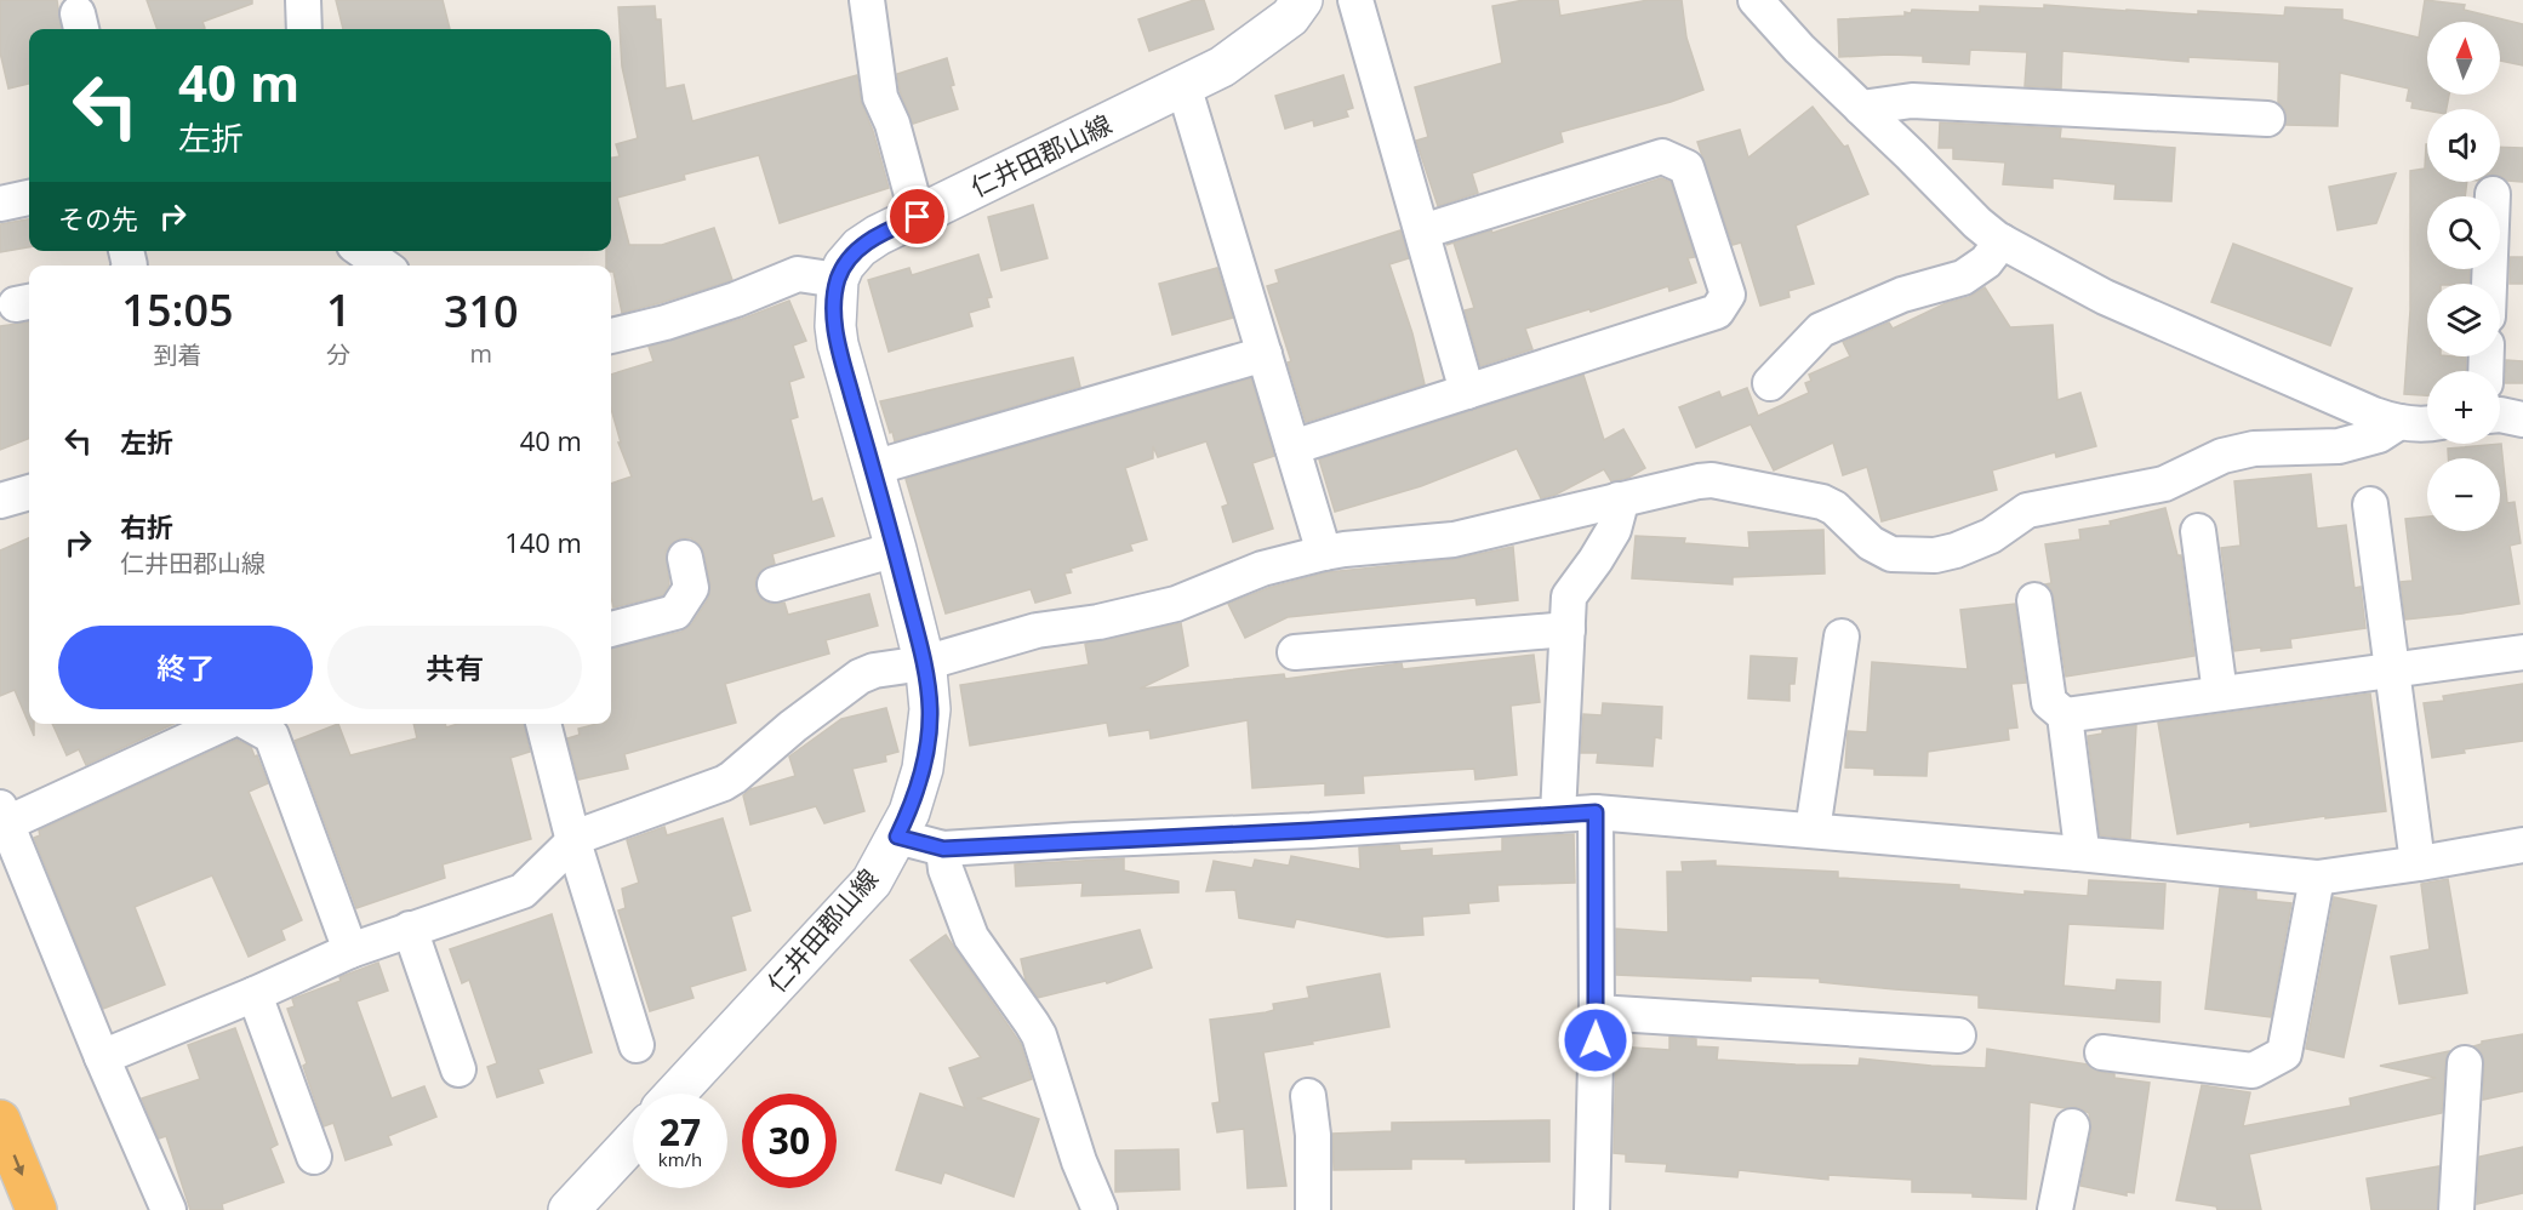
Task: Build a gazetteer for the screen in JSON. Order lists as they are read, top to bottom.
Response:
{
  "streets": {
    "main road": ["仁井田郡山線"]
  },
  "north": "top",
  "page": {
    "map_buttons": ["+", "−"],
    "turn": ["40 m", "左折"],
    "then": "その先",
    "eta": [
      "15:05",
      "到着",
      "1",
      "分",
      "310",
      "m"
    ],
    "list": [
      {
        "name": "左折",
        "value": "40 m"
      },
      {
        "name": "右折",
        "note": "仁井田郡山線",
        "value": "140 m"
      }
    ],
    "buttons": ["終了", "共有"],
    "speed": "27 km/h",
    "limit": "30"
  }
}
